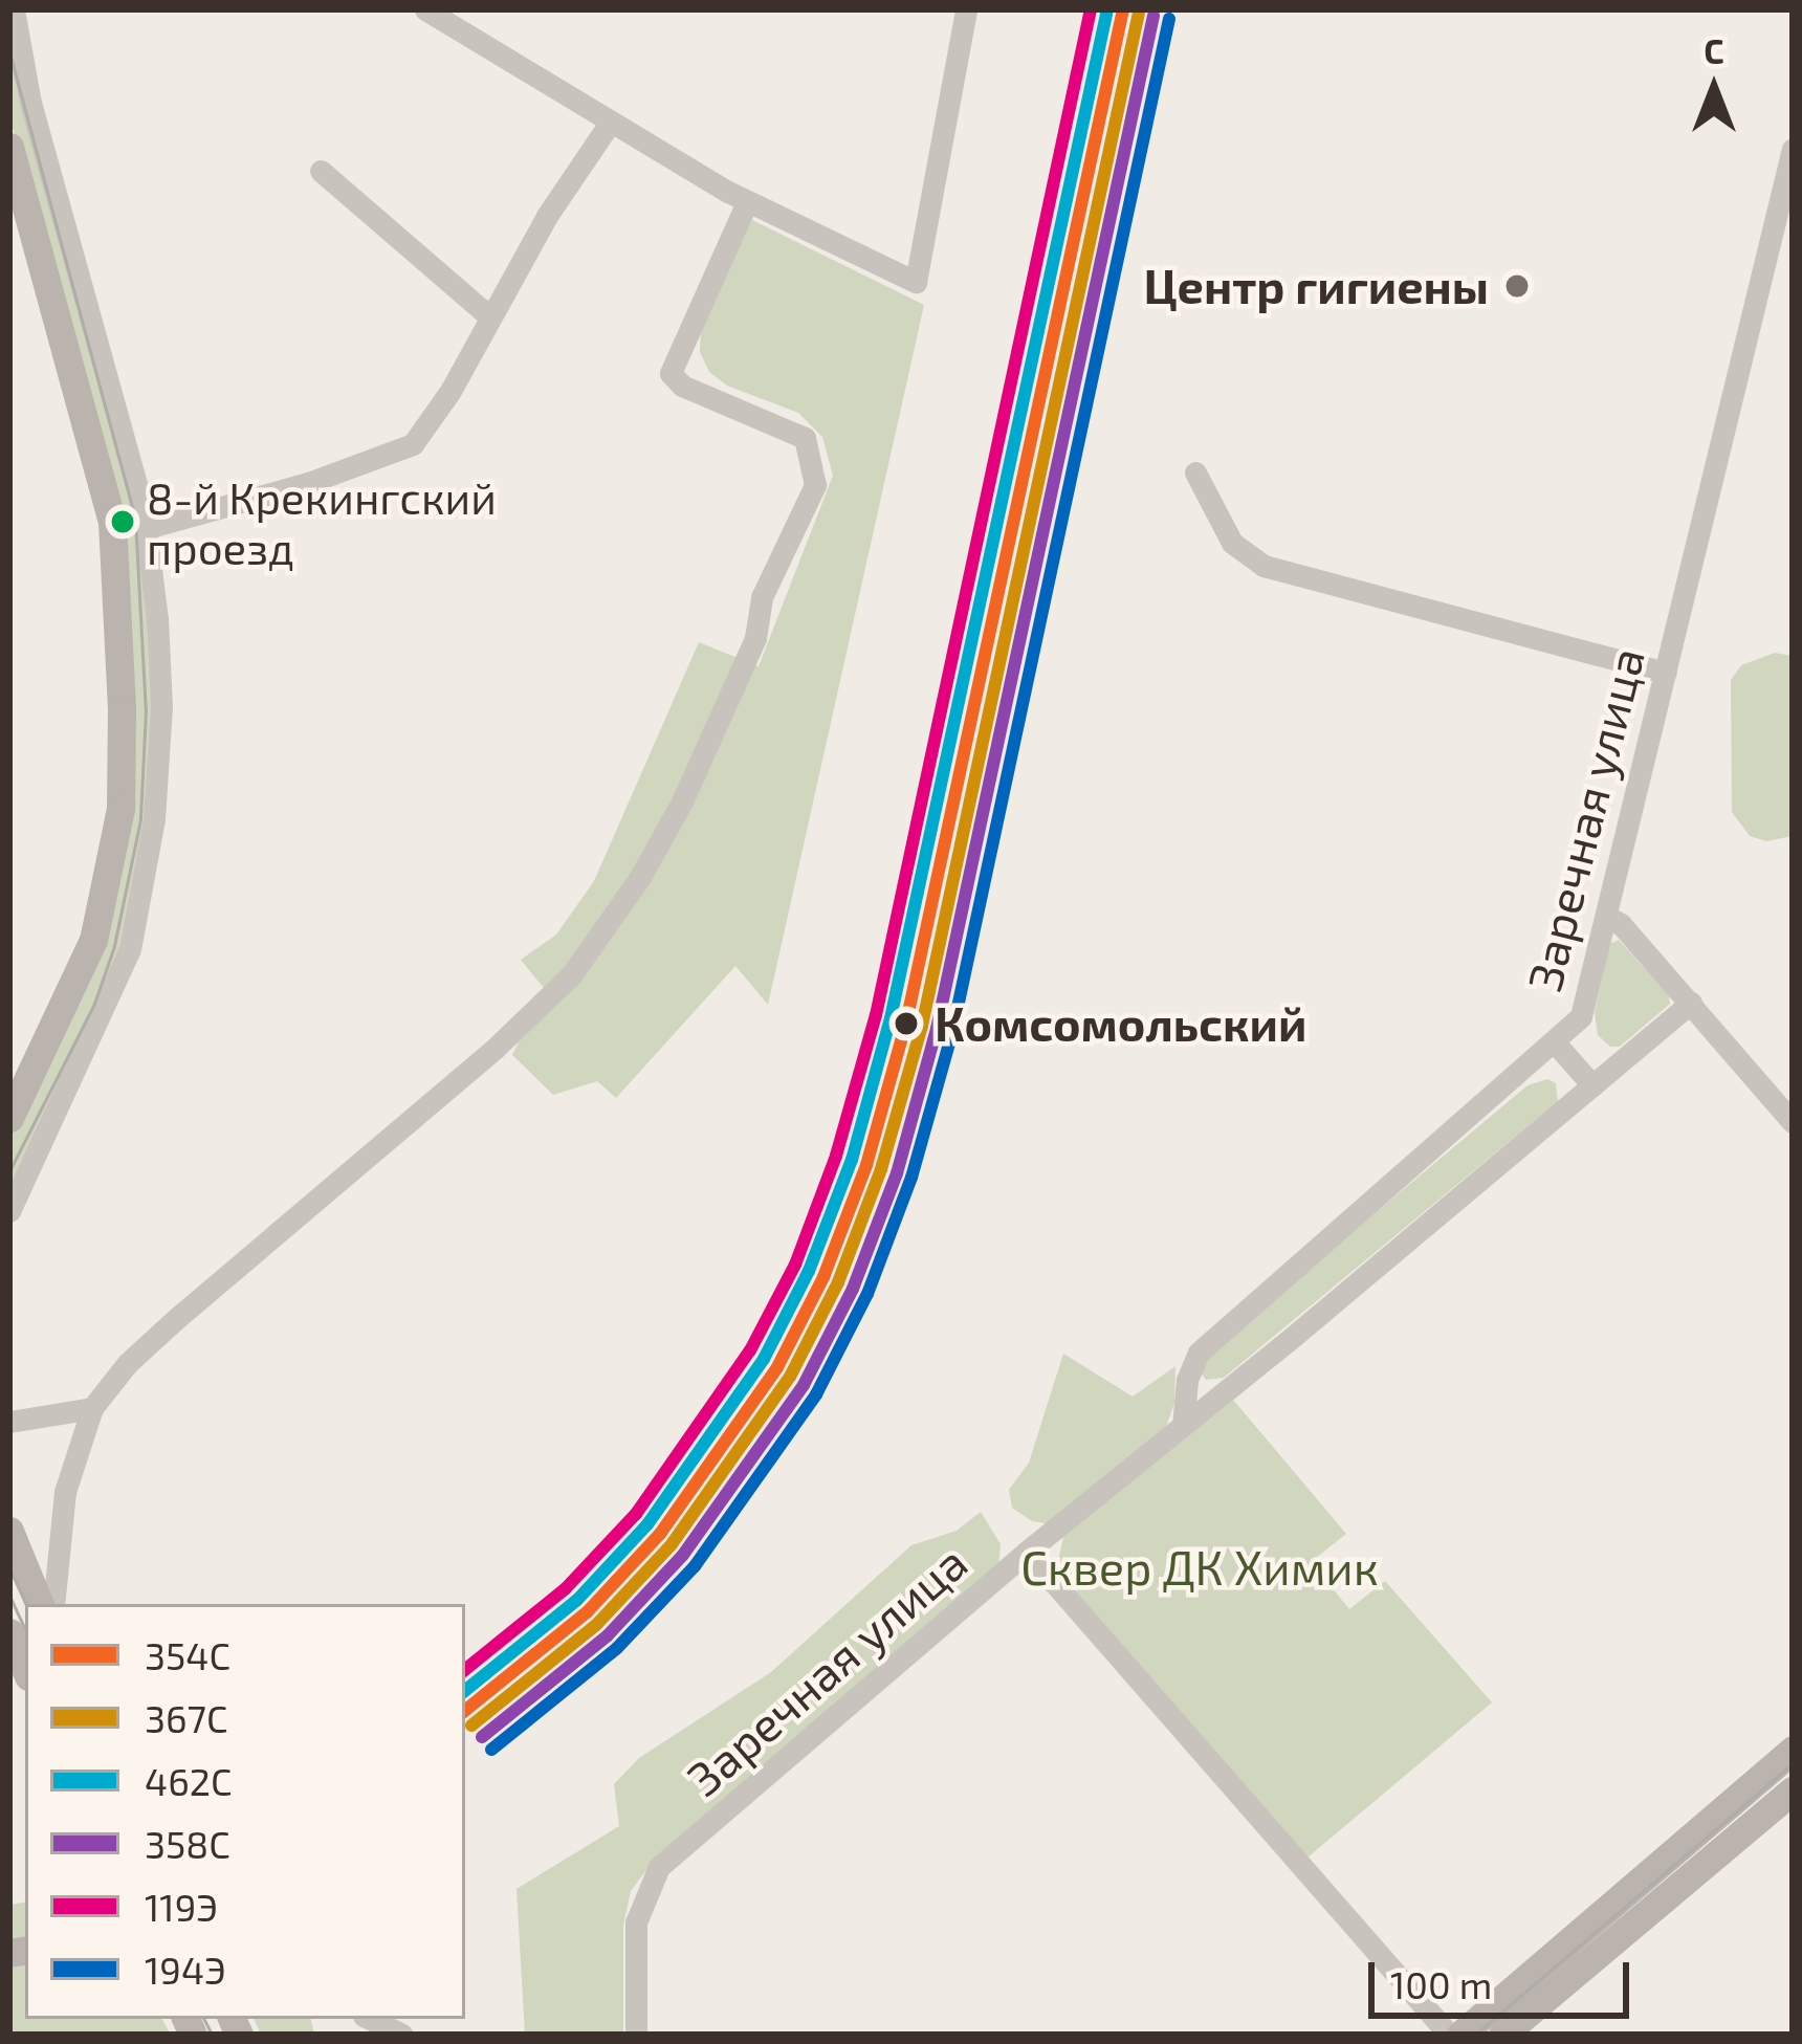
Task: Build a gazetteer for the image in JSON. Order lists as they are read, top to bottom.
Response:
{
  "streets": {
    "street": ["Заречная улица"]
  },
  "parks": ["Сквер ДК Химик"],
  "places": ["Центр гигиены", "8-й Крекингский проезд", "Комсомольский"],
  "lines": [
    "transit line 354С",
    "transit line 462С",
    "transit line 119Э",
    "transit line 367С",
    "transit line 358С",
    "transit line 194Э"
  ],
  "legend": [
    "354С",
    "367С",
    "462С",
    "358С",
    "119Э",
    "194Э"
  ],
  "scale_bar": "100 m",
  "north": "top"
}
